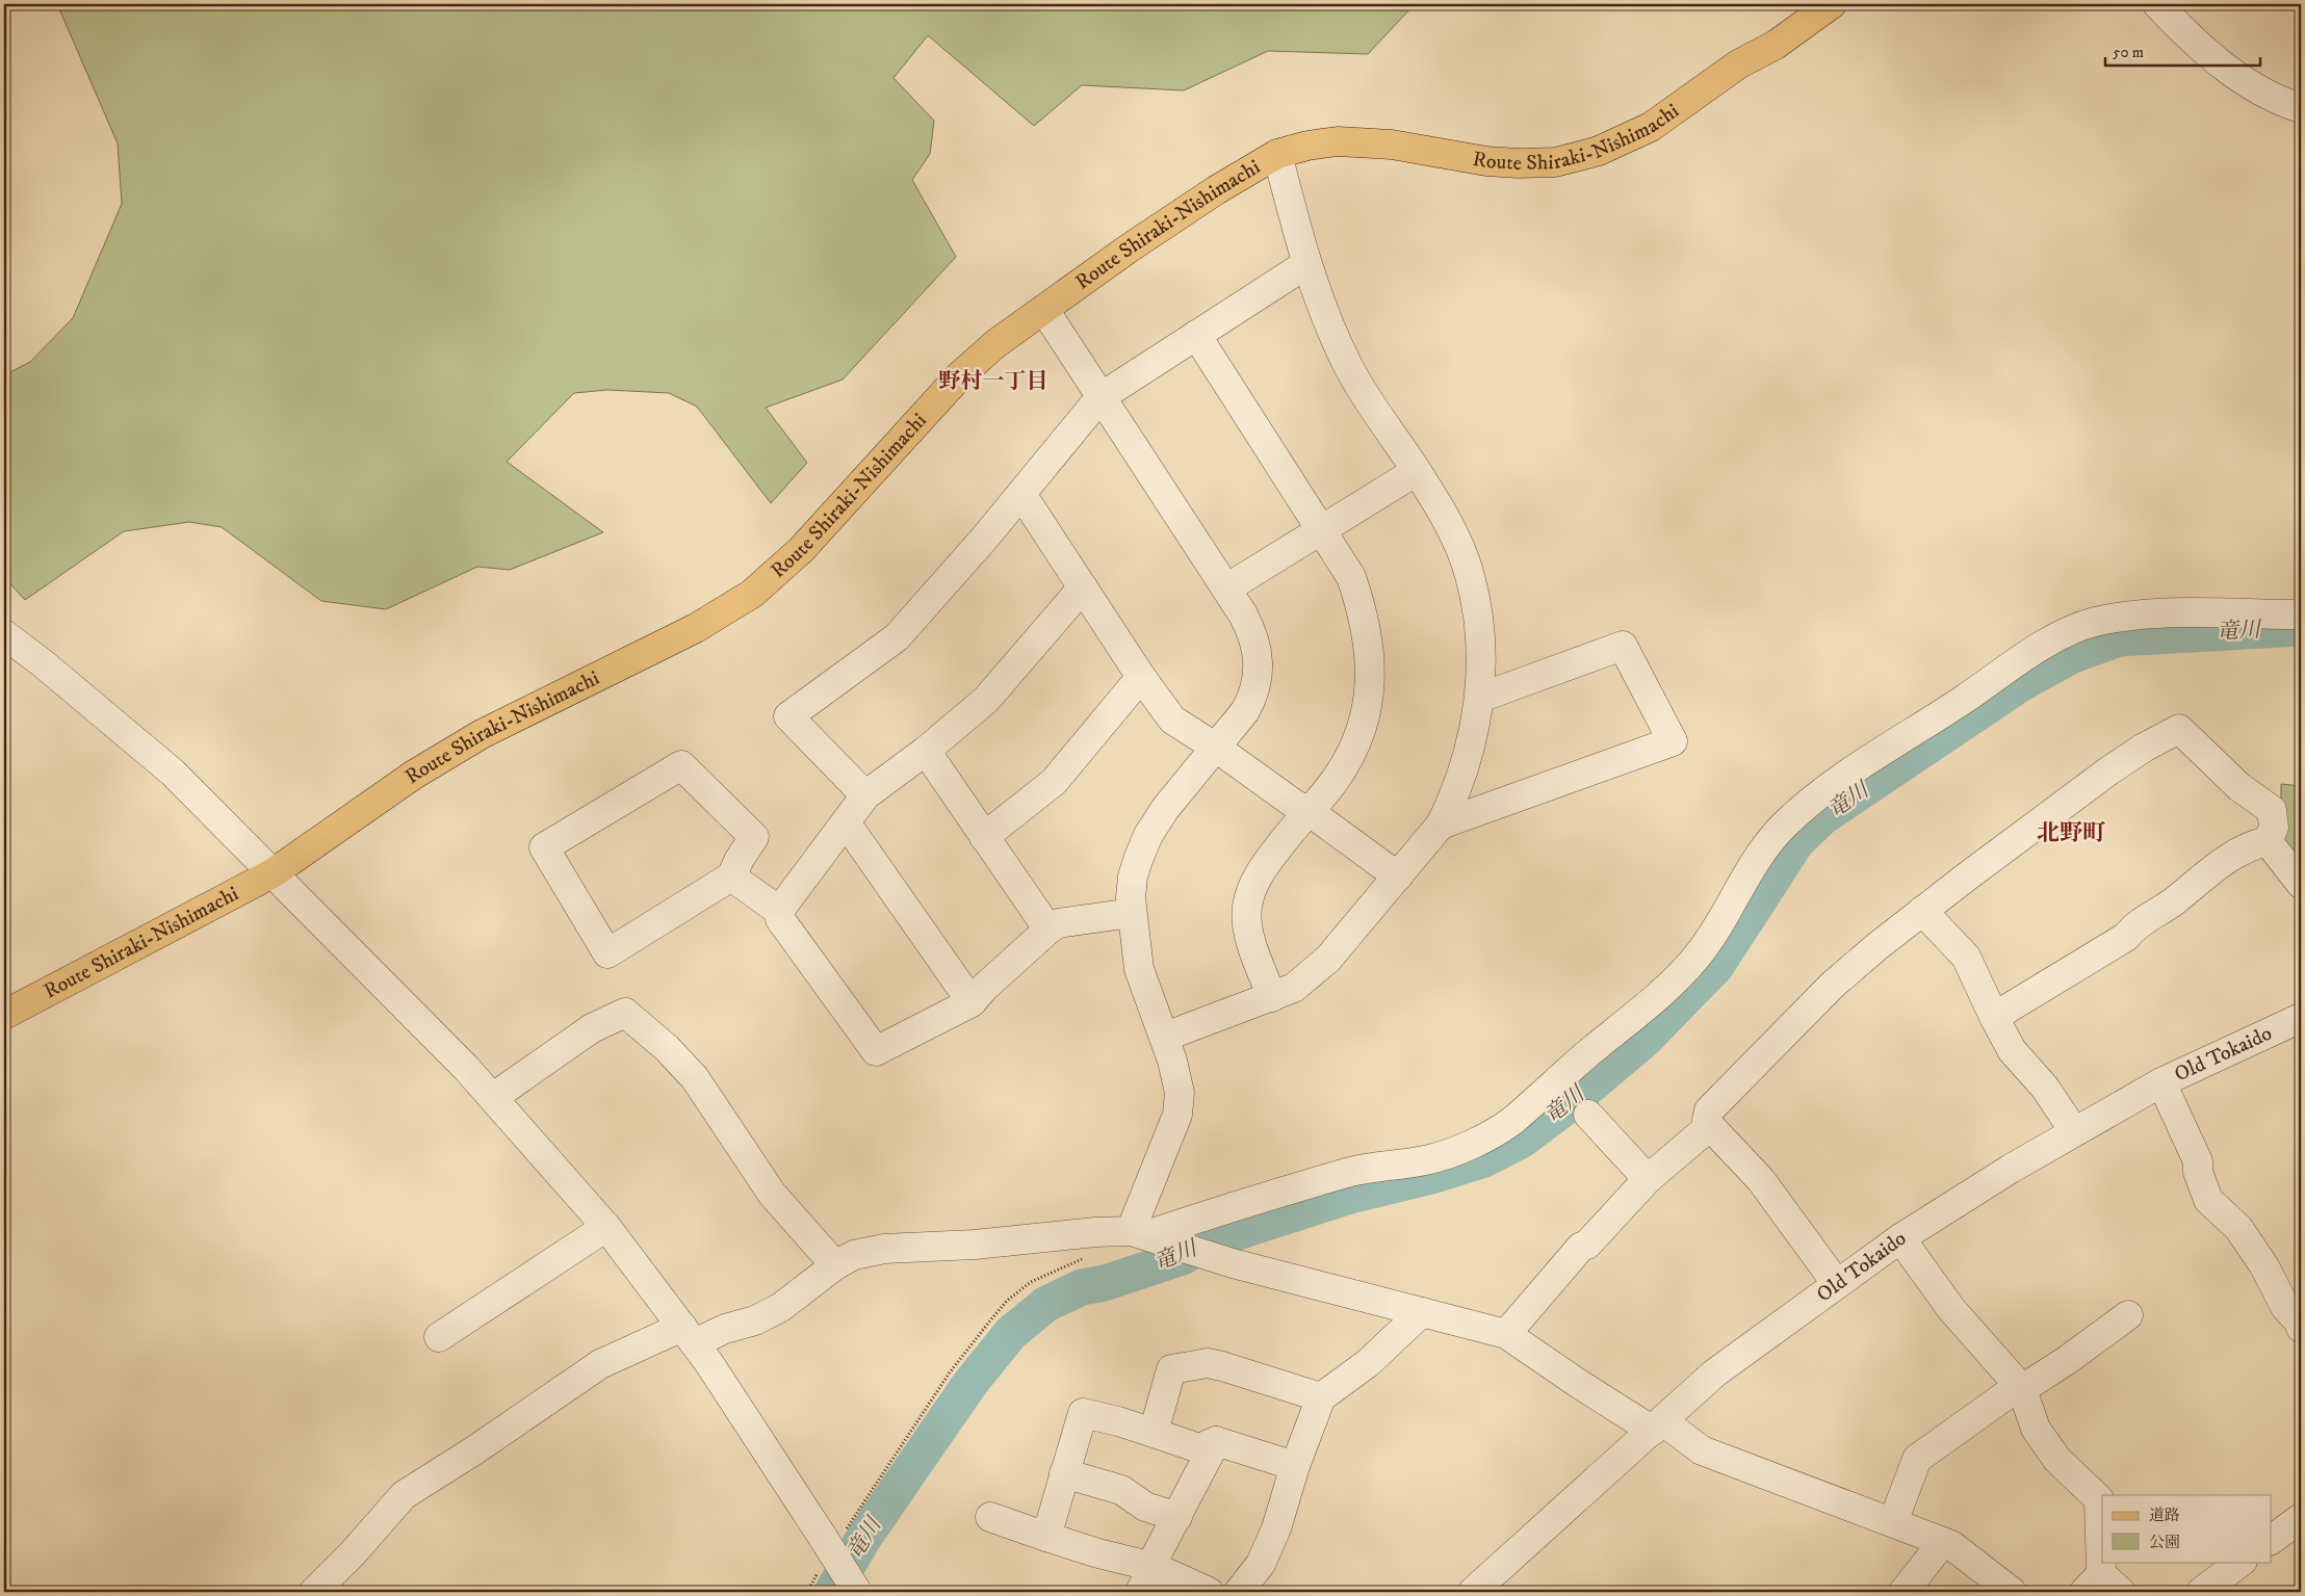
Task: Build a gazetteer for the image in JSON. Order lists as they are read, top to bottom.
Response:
{
  "streets": {
    "main road": ["Route Shiraki-Nishimachi"],
    "street": ["Old Tokaido"]
  },
  "districts": ["野村一丁目", "北野町"],
  "water": ["竜川"],
  "legend": ["道路", "公園"],
  "scale_bar": "50 m"
}
